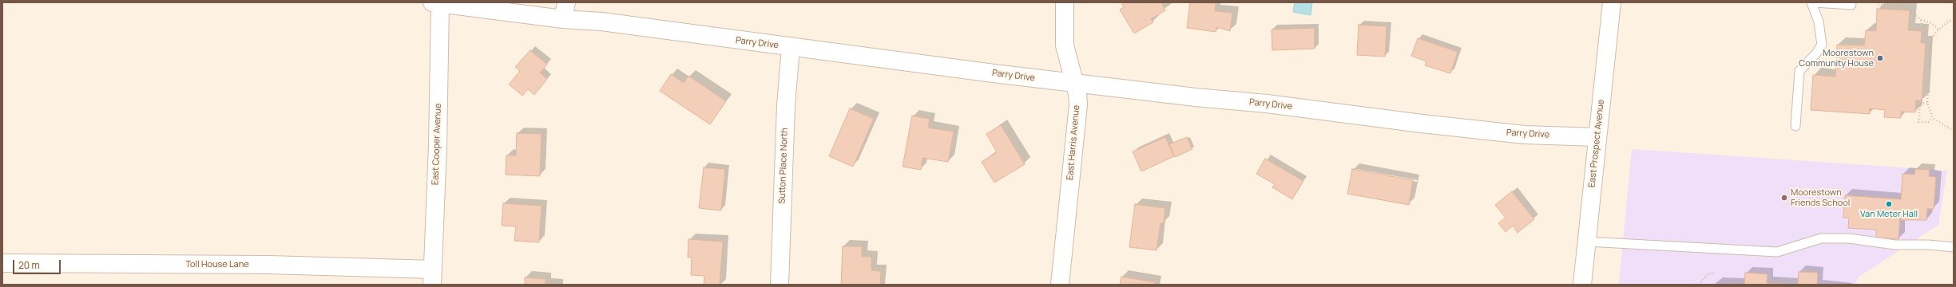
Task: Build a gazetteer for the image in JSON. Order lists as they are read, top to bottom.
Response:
{
  "streets": {
    "street": [
      "Parry Drive",
      "East Harris Avenue",
      "East Prospect Avenue",
      "East Cooper Avenue",
      "Sutton Place North",
      "Toll House Lane"
    ]
  },
  "crossings": [
    ["Parry Drive", "East Harris Avenue"],
    ["Parry Drive", "East Prospect Avenue"],
    ["Parry Drive", "East Cooper Avenue"],
    ["Parry Drive", "Sutton Place North"],
    ["East Cooper Avenue", "Toll House Lane"]
  ],
  "places": ["Moorestown Community House", "Moorestown Friends School", "Van Meter Hall"],
  "scale_bar": "20 m"
}
